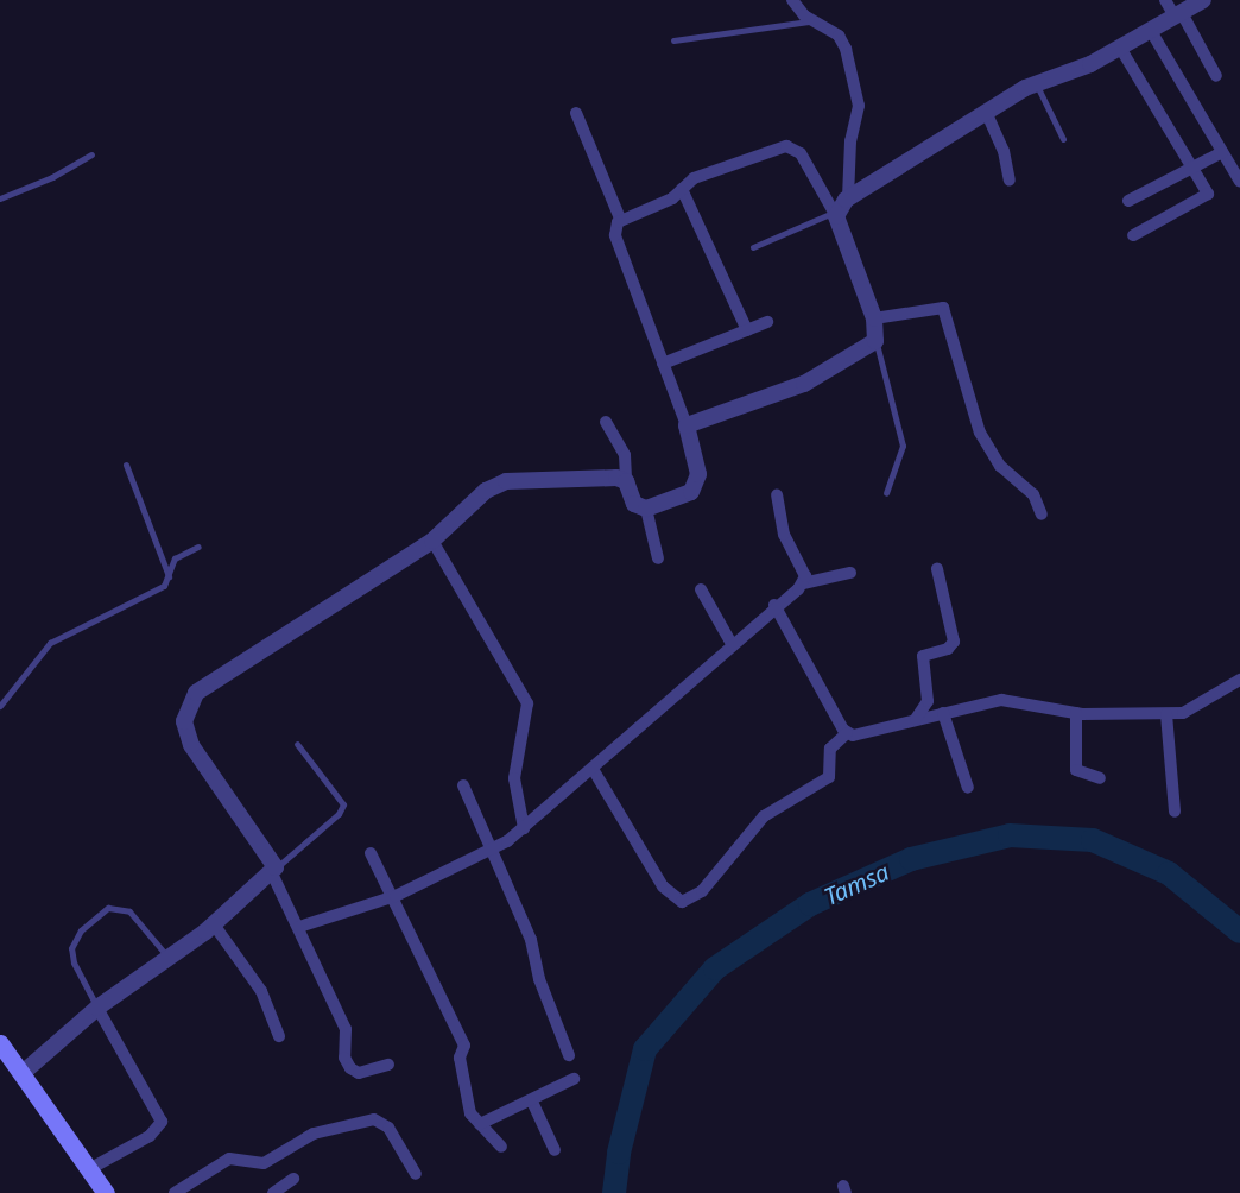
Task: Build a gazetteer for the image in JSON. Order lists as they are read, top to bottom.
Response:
{
  "water": ["Tamsa"]
}
